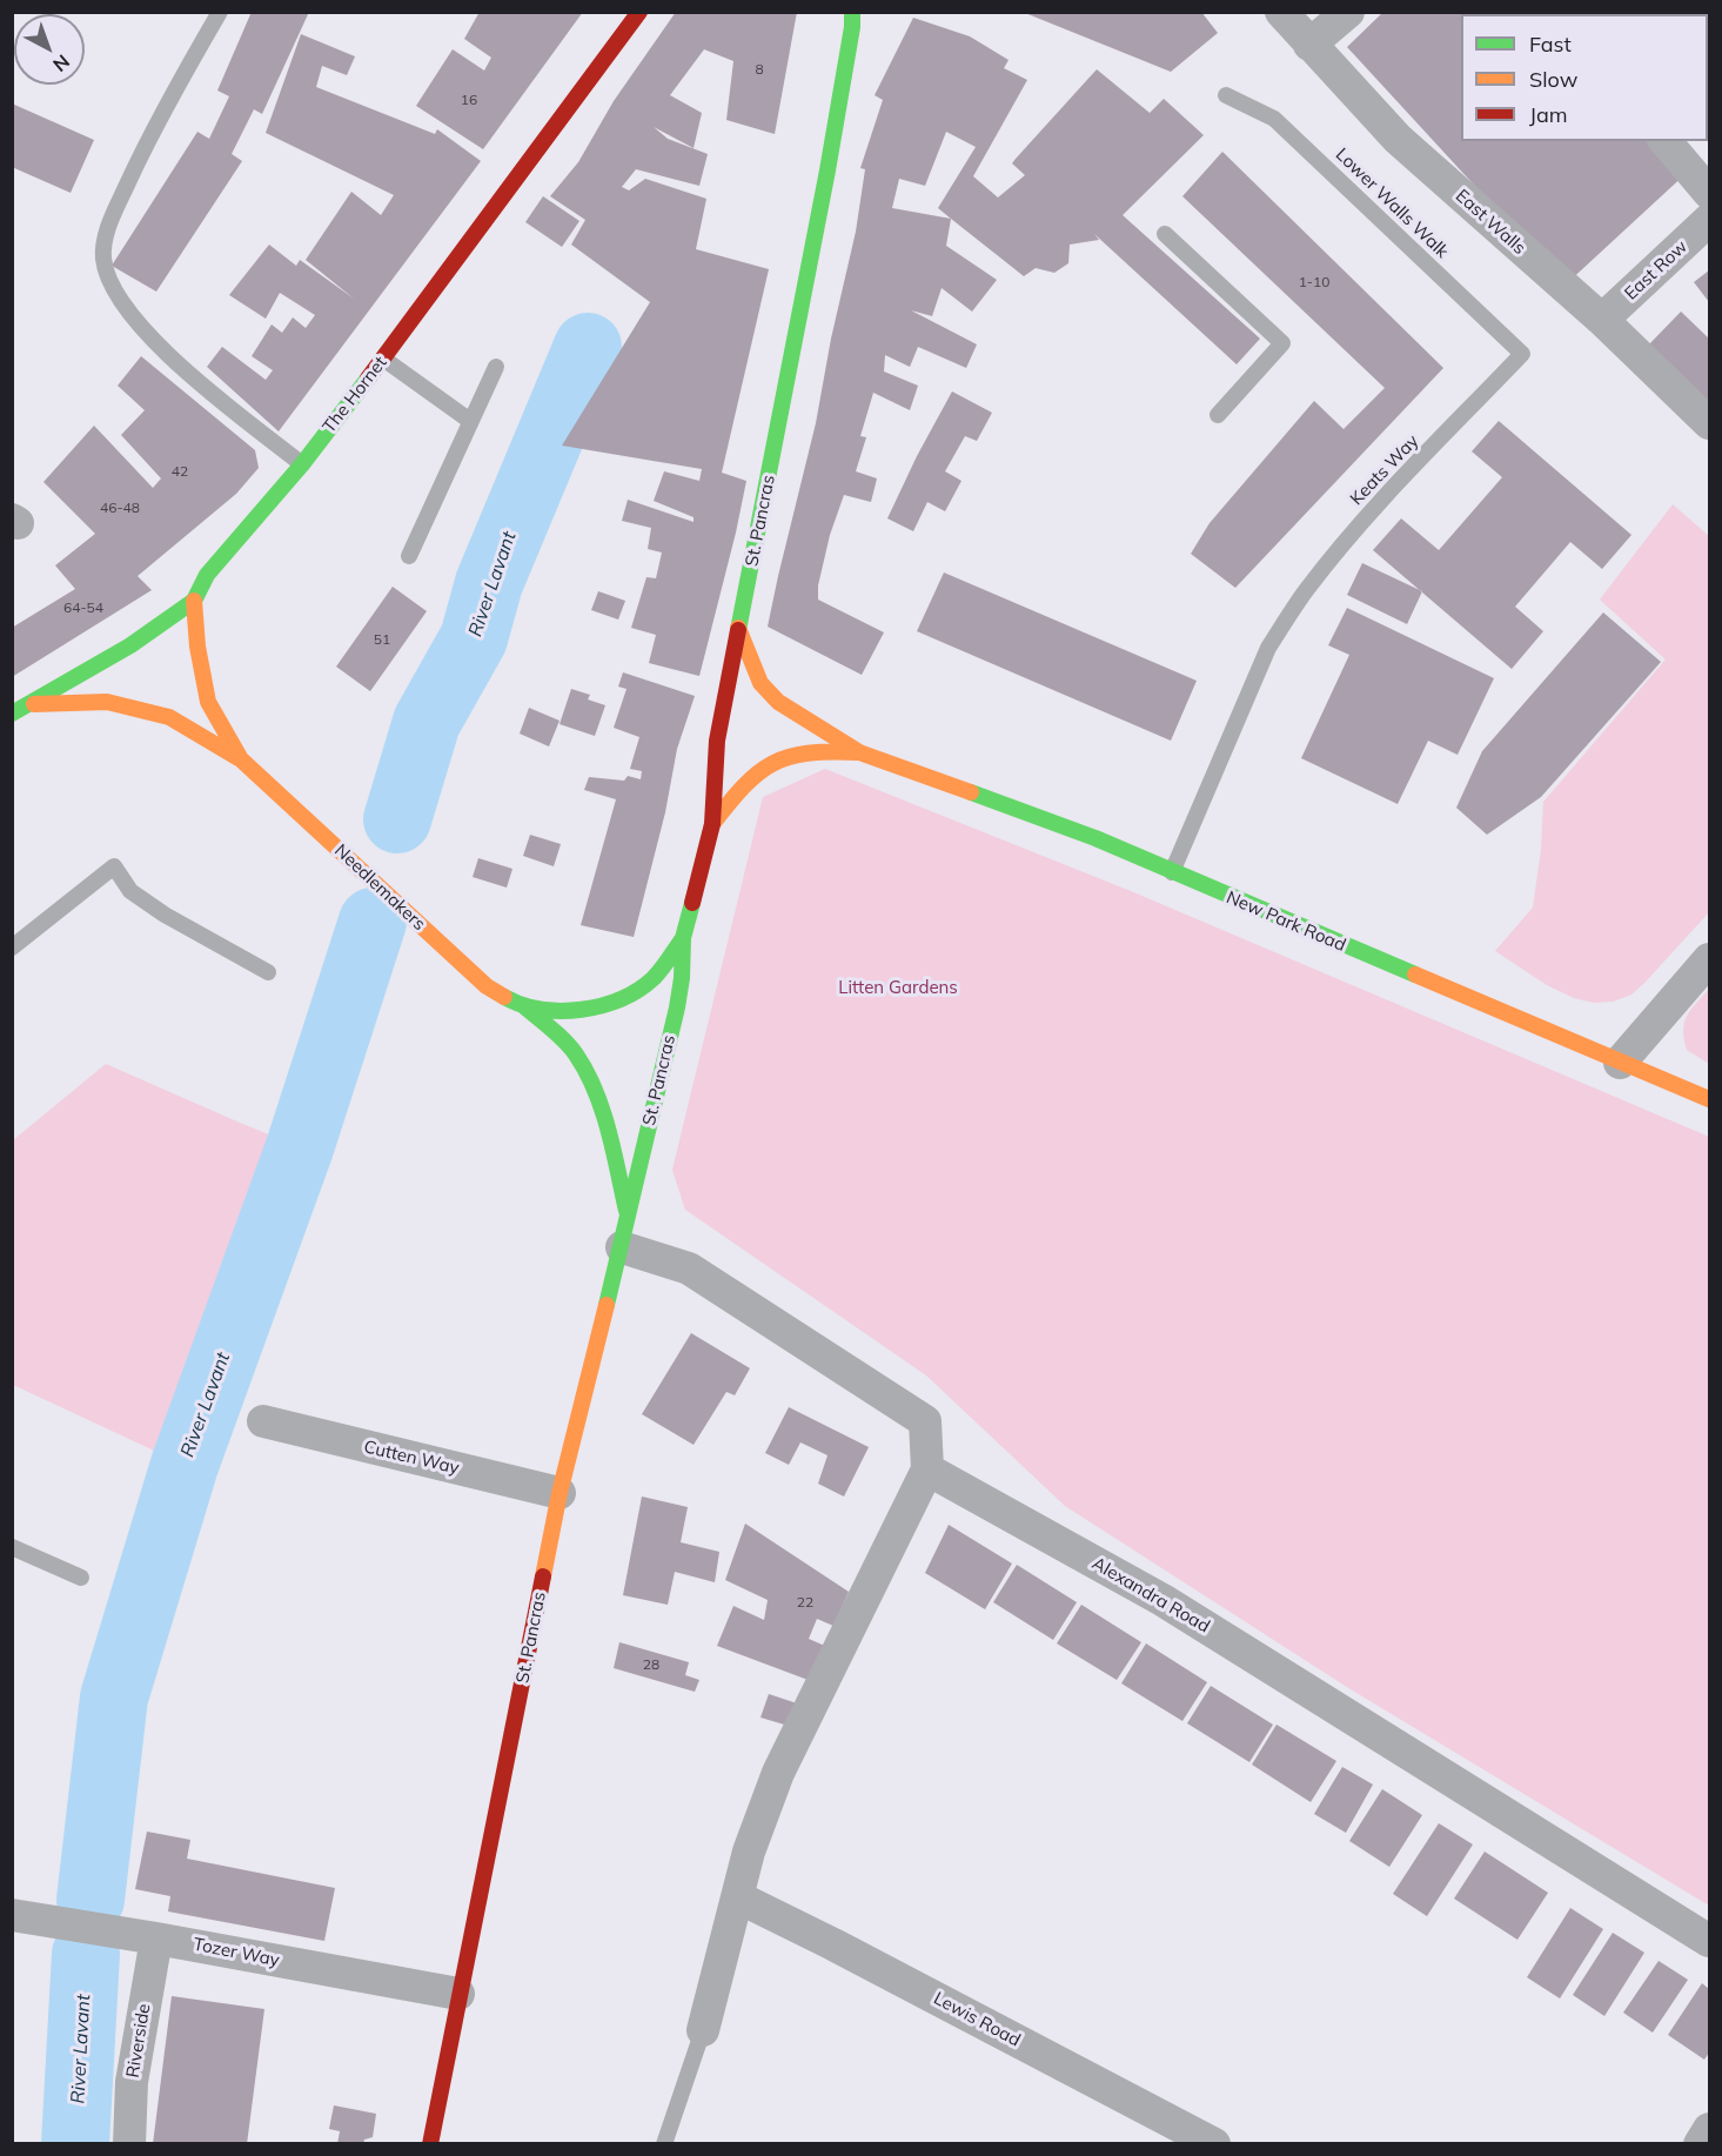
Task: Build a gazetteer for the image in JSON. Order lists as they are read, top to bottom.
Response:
{
  "streets": {
    "main road": [
      "The Hornet",
      "St. Pancras",
      "Needlemakers",
      "New Park Road"
    ],
    "street": [
      "East Walls",
      "East Row",
      "Cutten Way",
      "Alexandra Road",
      "Tozer Way",
      "Lewis Road",
      "Riverside"
    ],
    "lane": ["Lower Walls Walk", "Keats Way"]
  },
  "crossings": [
    ["Lower Walls Walk", "Keats Way"],
    ["East Walls", "East Row"],
    ["The Hornet", "Needlemakers"],
    ["Keats Way", "New Park Road"],
    ["St. Pancras", "Needlemakers"],
    ["St. Pancras", "New Park Road"],
    ["St. Pancras", "Cutten Way"],
    ["St. Pancras", "Tozer Way"],
    ["Tozer Way", "Riverside"]
  ],
  "water": ["River Lavant"],
  "parks": ["Litten Gardens"],
  "house_numbers": [
    "8",
    "16",
    "1-10",
    "42",
    "46-48",
    "64-54",
    "51",
    "22",
    "28"
  ],
  "legend": ["Fast", "Slow", "Jam"],
  "north": "bottom right"
}
